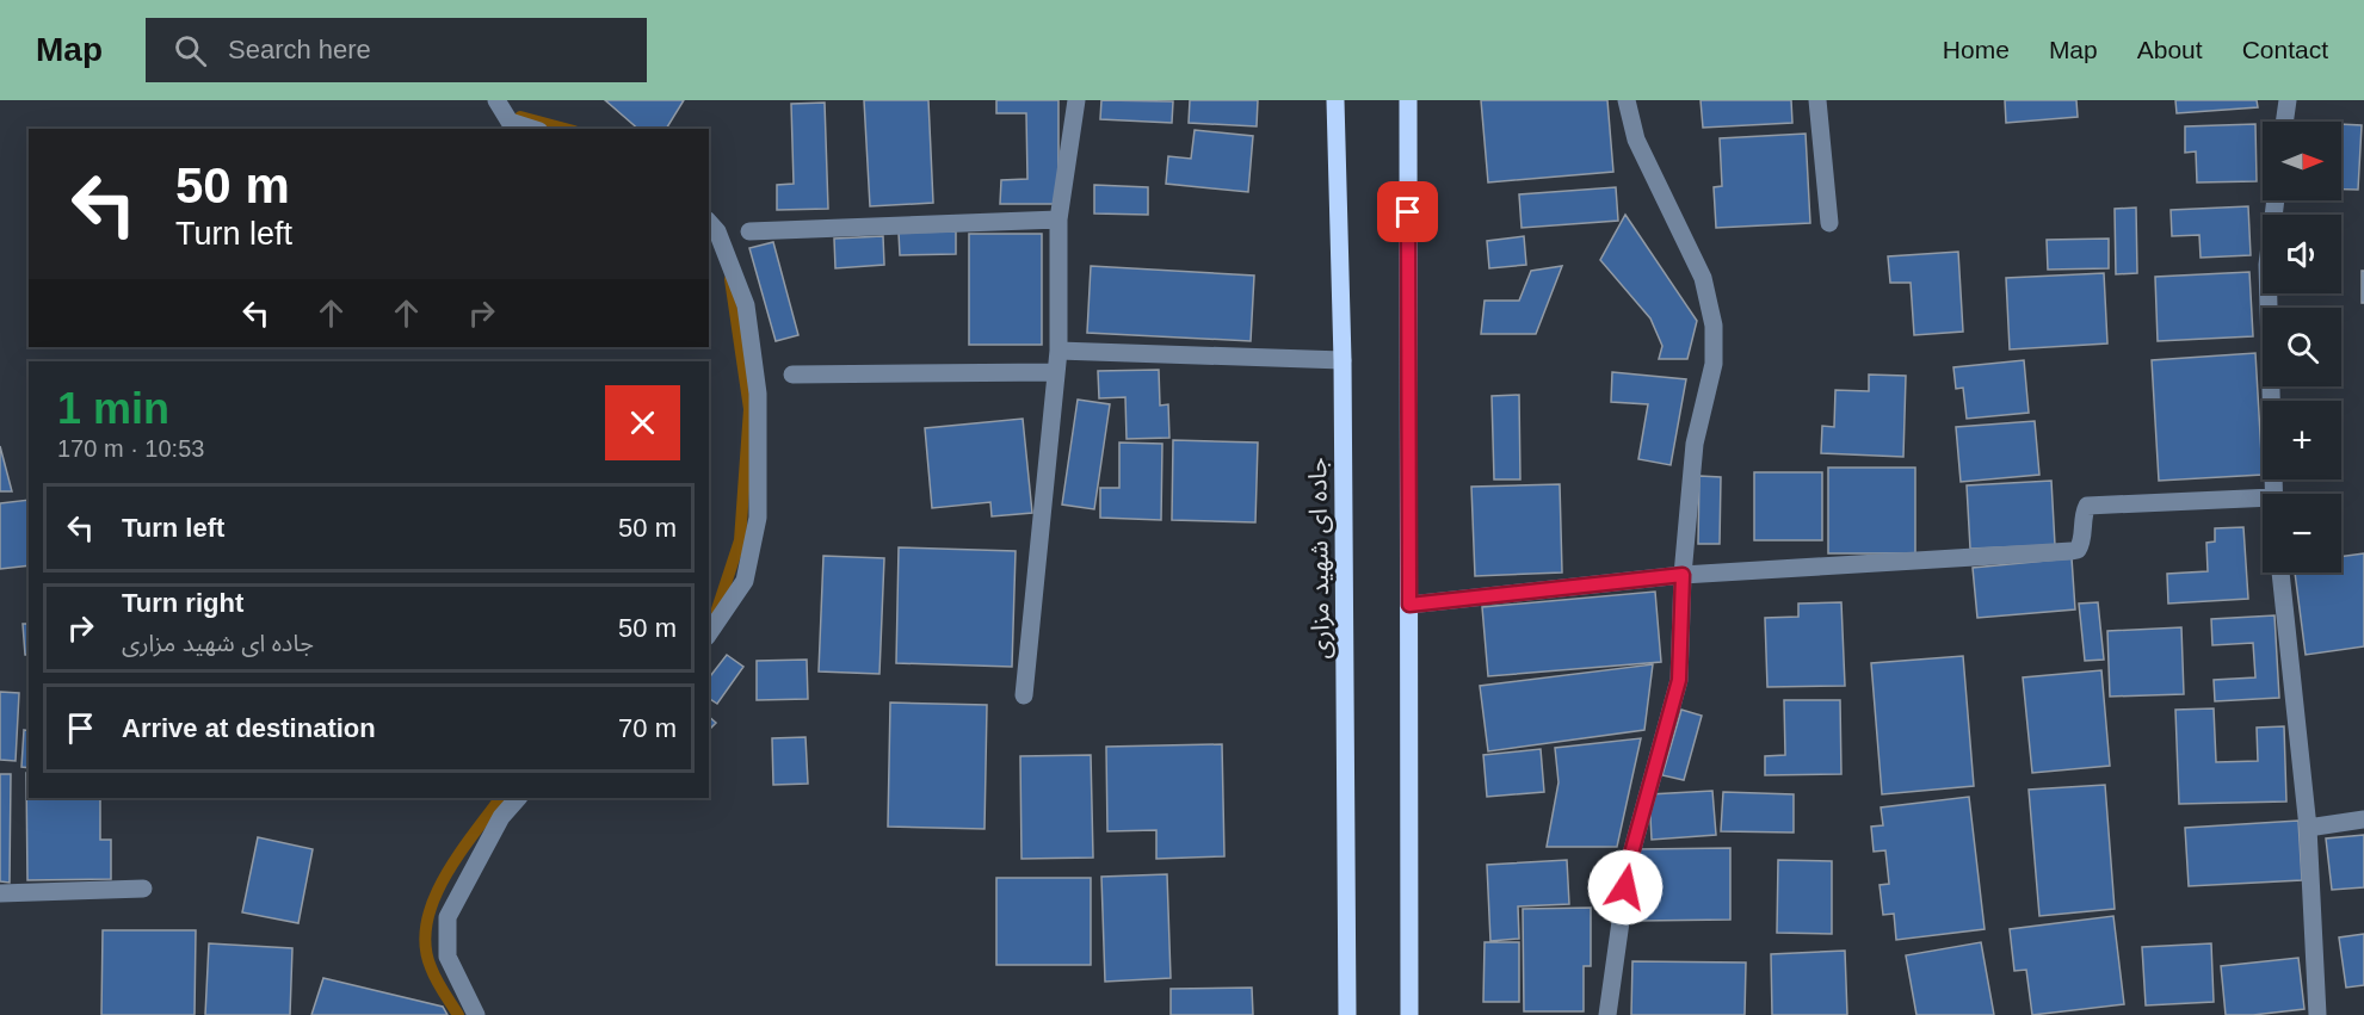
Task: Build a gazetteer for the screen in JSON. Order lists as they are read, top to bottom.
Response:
{
  "streets": {
    "main road": ["جاده ای شهید مزاری"]
  },
  "north": "right",
  "page": {
    "header": "Map",
    "search": "Search here",
    "nav": [
      "Home",
      "Map",
      "About",
      "Contact"
    ],
    "map_buttons": ["+", "−"],
    "turn": ["50 m", "Turn left"],
    "heading": ["1 min", "170 m · 10:53"],
    "list": [
      {
        "name": "Turn left",
        "value": "50 m"
      },
      {
        "name": "Turn right",
        "note": "جاده ای شهید مزاری",
        "value": "50 m"
      },
      {
        "name": "Arrive at destination",
        "value": "70 m"
      }
    ]
  }
}
